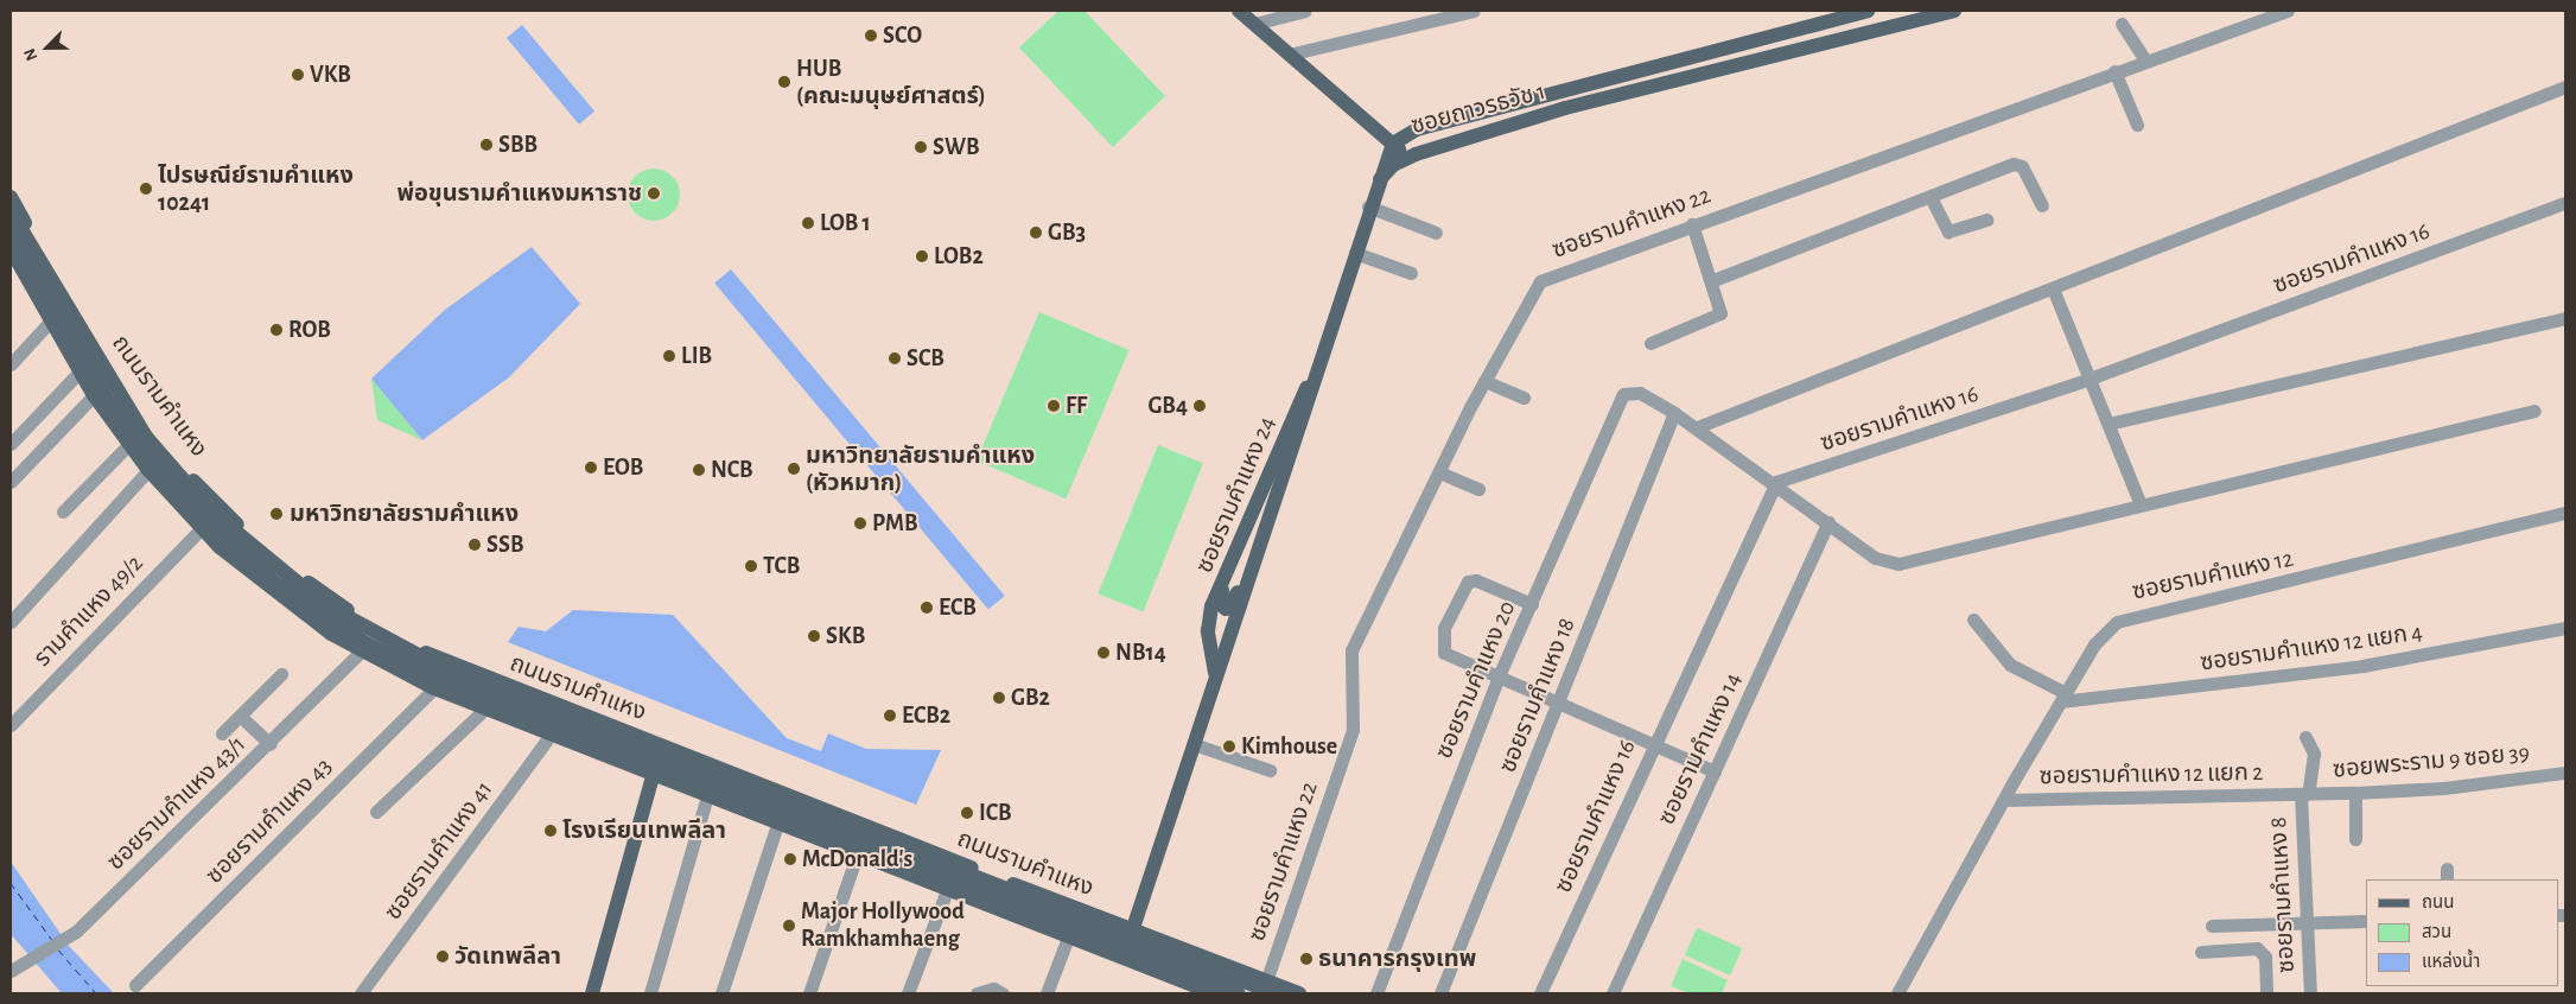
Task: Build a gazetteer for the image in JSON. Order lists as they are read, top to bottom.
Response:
{
  "streets": {
    "main road": ["ซอยถาวรธวัช 1", "ถนนรามคำแหง", "ซอยรามคำแหง 24"],
    "street": [
      "ซอยรามคำแหง 22",
      "ซอยรามคำแหง 16",
      "ซอยรามคำแหง 12",
      "รามคำแหง 49/2",
      "ซอยรามคำแหง 12 แยก 4",
      "ซอยรามคำแหง 20",
      "ซอยรามคำแหง 18",
      "ซอยรามคำแหง 14",
      "ซอยพระราม 9 ซอย 39",
      "ซอยรามคำแหง 12 แยก 2",
      "ซอยรามคำแหง 43/1",
      "ซอยรามคำแหง 43",
      "ซอยรามคำแหง 41",
      "ซอยรามคำแหง 8"
    ]
  },
  "crossings": [
    ["ซอยถาวรธวัช 1", "ซอยรามคำแหง 24"],
    ["ซอยรามคำแหง 22", "ถนนรามคำแหง"],
    ["ถนนรามคำแหง", "ซอยรามคำแหง 24"],
    ["ถนนรามคำแหง", "รามคำแหง 49/2"],
    ["ถนนรามคำแหง", "ซอยรามคำแหง 43/1"],
    ["ถนนรามคำแหง", "ซอยรามคำแหง 43"],
    ["ถนนรามคำแหง", "ซอยรามคำแหง 41"],
    ["ซอยรามคำแหง 12", "ซอยรามคำแหง 12 แยก 4"],
    ["ซอยรามคำแหง 12", "ซอยรามคำแหง 12 แยก 2"],
    ["ซอยรามคำแหง 20", "ซอยรามคำแหง 18"],
    ["ซอยพระราม 9 ซอย 39", "ซอยรามคำแหง 12 แยก 2"],
    ["ซอยพระราม 9 ซอย 39", "ซอยรามคำแหง 8"],
    ["ซอยรามคำแหง 12 แยก 2", "ซอยรามคำแหง 8"]
  ],
  "places": [
    "SCO",
    "VKB",
    "HUB (คณะมนุษย์ศาสตร์)",
    "SBB",
    "SWB",
    "ไปรษณีย์รามคำแหง 10241",
    "พ่อขุนรามคำแหงมหาราช",
    "LOB 1",
    "GB3",
    "LOB2",
    "ROB",
    "LIB",
    "SCB",
    "FF",
    "GB4",
    "EOB",
    "มหาวิทยาลัยรามคำแหง (หัวหมาก)",
    "NCB",
    "มหาวิทยาลัยรามคำแหง",
    "PMB",
    "SSB",
    "TCB",
    "ECB",
    "SKB",
    "NB14",
    "GB2",
    "ECB2",
    "Kimhouse",
    "ICB",
    "โรงเรียนเทพลีลา",
    "McDonald's",
    "Major Hollywood Ramkhamhaeng",
    "วัดเทพลีลา",
    "ธนาคารกรุงเทพ"
  ],
  "legend": ["ถนน", "สวน", "แหล่งน้ำ"],
  "north": "bottom left"
}
